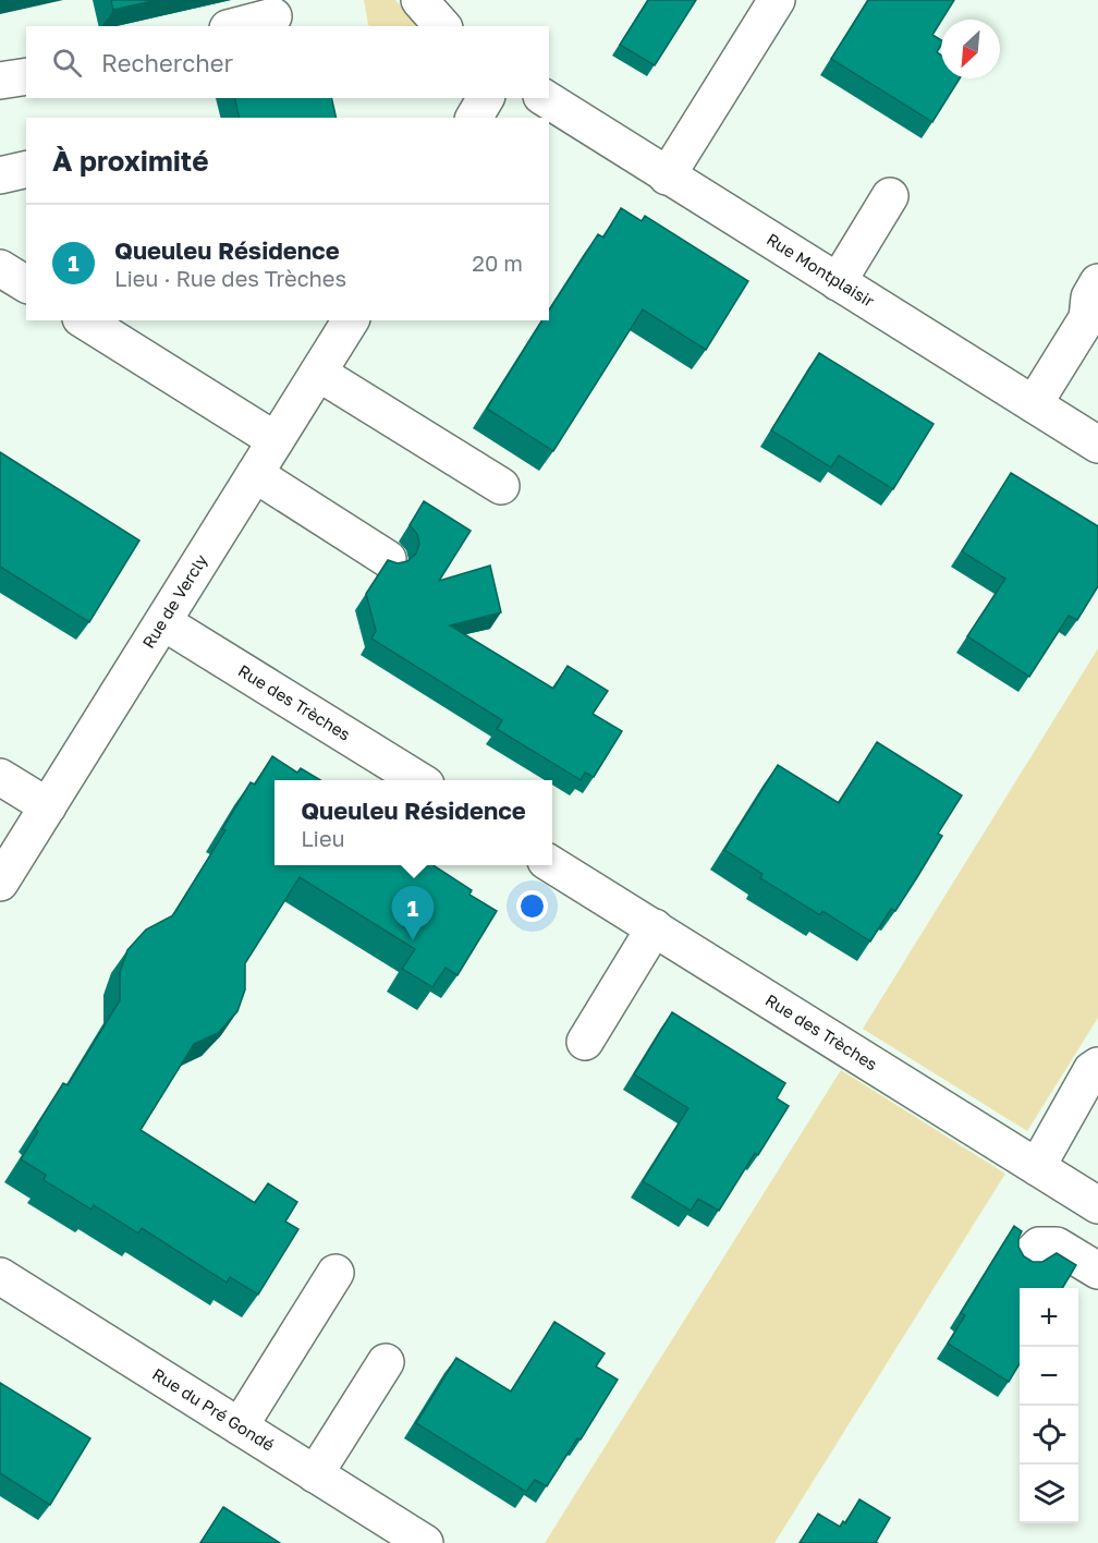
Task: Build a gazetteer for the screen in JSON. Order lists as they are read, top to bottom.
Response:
{
  "streets": {
    "street": [
      "Rue Montplaisir",
      "Rue de Vercly",
      "Rue des Trèches",
      "Rue du Pré Gondé"
    ]
  },
  "crossings": [
    ["Rue de Vercly", "Rue des Trèches"]
  ],
  "north": "bottom left",
  "page": {
    "search": "Rechercher",
    "heading": "À proximité",
    "list": [
      {
        "mark": "1",
        "name": "Queuleu Résidence",
        "note": "Lieu · Rue des Trèches",
        "value": "20 m"
      }
    ],
    "popup": ["Queuleu Résidence", "Lieu"],
    "pins": "1",
    "map_buttons": ["+", "−"]
  }
}
